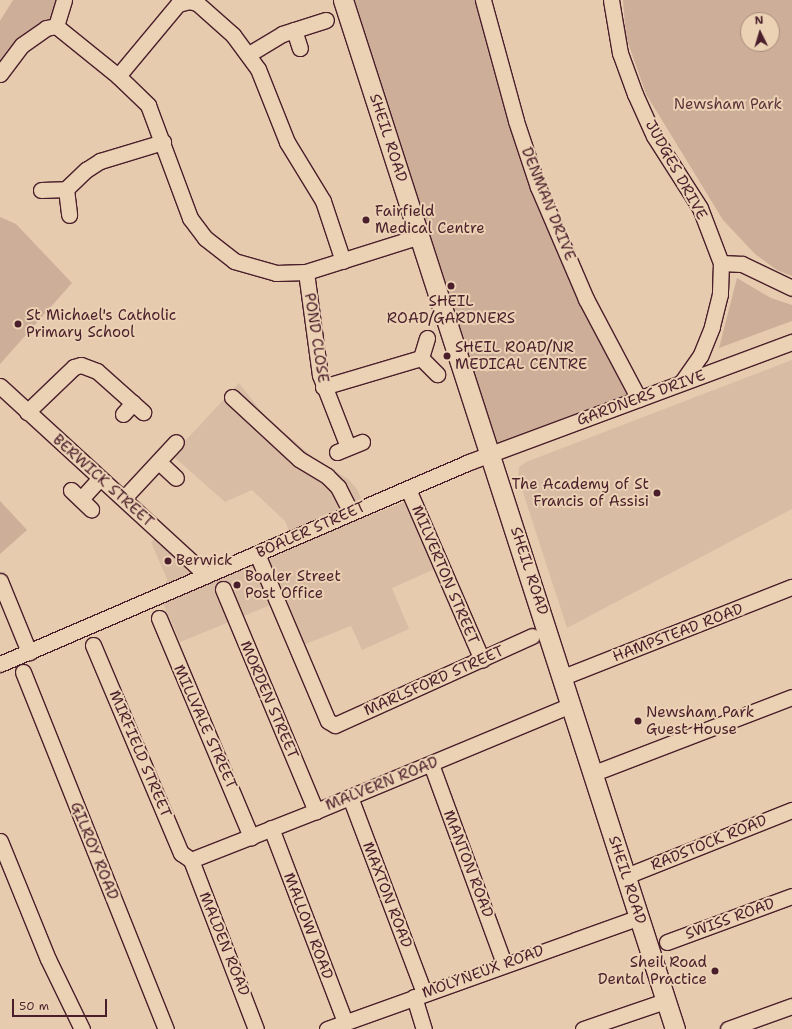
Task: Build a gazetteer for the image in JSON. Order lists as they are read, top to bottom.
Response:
{
  "streets": {
    "main road": ["SHEIL ROAD"],
    "street": [
      "JUDGES DRIVE",
      "DENMAN DRIVE",
      "POND CLOSE",
      "GARDNERS DRIVE",
      "BERWICK STREET",
      "BOALER STREET",
      "MILVERTON STREET",
      "HAMPSTEAD ROAD",
      "MARLSFORD STREET",
      "MORDEN STREET",
      "MILLVALE STREET",
      "MIRFIELD STREET",
      "MALVERN ROAD",
      "RADSTOCK ROAD",
      "GILROY ROAD",
      "MANTON ROAD",
      "MAXTON ROAD",
      "SWISS ROAD",
      "MALLOW ROAD",
      "MALDEN ROAD",
      "MOLYNEUX ROAD"
    ]
  },
  "crossings": [
    ["SHEIL ROAD", "GARDNERS DRIVE"],
    ["SHEIL ROAD", "BOALER STREET"],
    ["SHEIL ROAD", "HAMPSTEAD ROAD"],
    ["SHEIL ROAD", "MALVERN ROAD"],
    ["SHEIL ROAD", "RADSTOCK ROAD"],
    ["SHEIL ROAD", "MOLYNEUX ROAD"],
    ["JUDGES DRIVE", "GARDNERS DRIVE"],
    ["DENMAN DRIVE", "GARDNERS DRIVE"],
    ["GARDNERS DRIVE", "BOALER STREET"],
    ["BERWICK STREET", "BOALER STREET"],
    ["BOALER STREET", "MILVERTON STREET"],
    ["BOALER STREET", "MARLSFORD STREET"],
    ["MILVERTON STREET", "MARLSFORD STREET"],
    ["MORDEN STREET", "MALVERN ROAD"],
    ["MILLVALE STREET", "MALVERN ROAD"],
    ["MIRFIELD STREET", "MALVERN ROAD"],
    ["MIRFIELD STREET", "MALDEN ROAD"],
    ["MALVERN ROAD", "MANTON ROAD"],
    ["MALVERN ROAD", "MAXTON ROAD"],
    ["MALVERN ROAD", "MALLOW ROAD"],
    ["MALVERN ROAD", "MALDEN ROAD"],
    ["MANTON ROAD", "MOLYNEUX ROAD"],
    ["MAXTON ROAD", "MOLYNEUX ROAD"],
    ["MALLOW ROAD", "MOLYNEUX ROAD"]
  ],
  "parks": ["Newsham Park"],
  "places": [
    "Fairfield Medical Centre",
    "SHEIL ROAD/GARDNERS",
    "St Michael's Catholic Primary School",
    "SHEIL ROAD/NR MEDICAL CENTRE",
    "The Academy of St Francis of Assisi",
    "Berwick",
    "Boaler Street Post Office",
    "Newsham Park Guest House",
    "Sheil Road Dental Practice"
  ],
  "scale_bar": "50 m",
  "north": "top"
}
